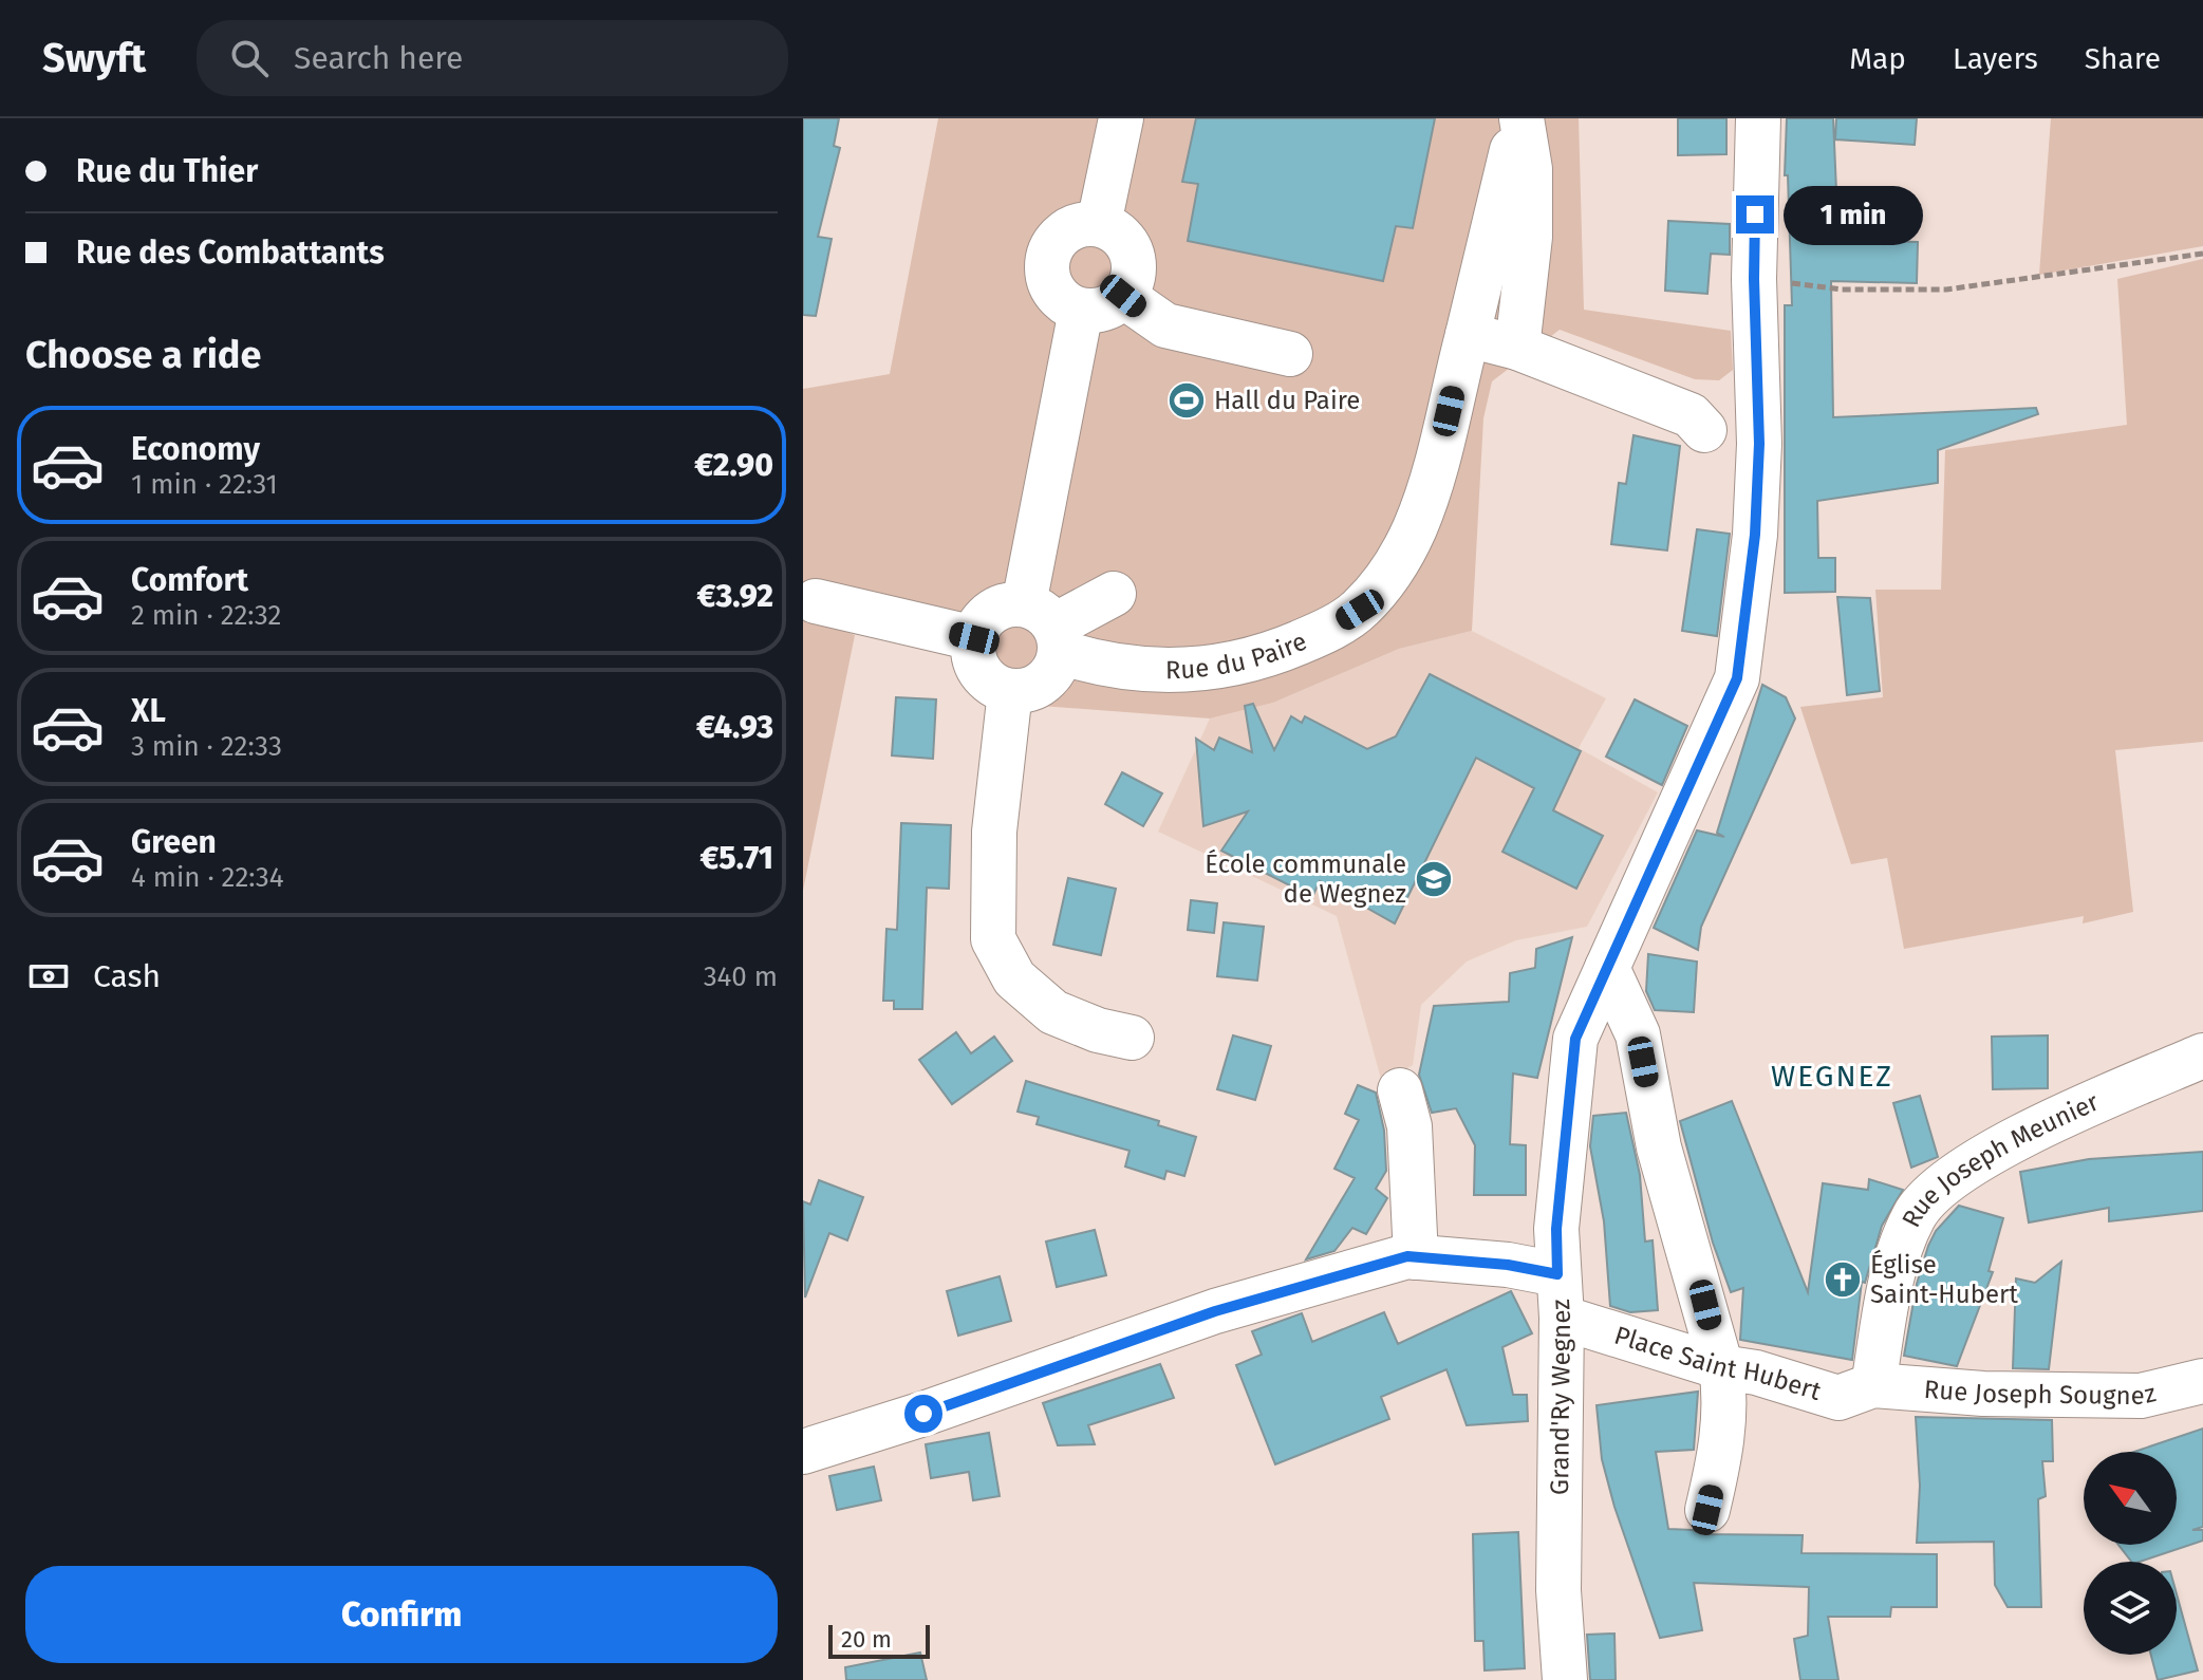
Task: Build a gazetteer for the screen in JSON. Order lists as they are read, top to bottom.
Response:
{
  "streets": {
    "street": [
      "Rue du Paire",
      "Rue Joseph Meunier",
      "Place Saint Hubert",
      "Rue Joseph Sougnez",
      "Grand'Ry Wegnez"
    ]
  },
  "crossings": [
    ["Rue Joseph Meunier", "Place Saint Hubert"],
    ["Rue Joseph Meunier", "Rue Joseph Sougnez"],
    ["Place Saint Hubert", "Rue Joseph Sougnez"],
    ["Place Saint Hubert", "Grand'Ry Wegnez"]
  ],
  "districts": ["WEGNEZ"],
  "places": {
    "sports": ["Hall du Paire"],
    "school or university": ["École communale de Wegnez"],
    "church": ["Église Saint-Hubert"]
  },
  "scale_bar": "20 m",
  "north": "top left",
  "page": {
    "header": "Swyft",
    "search": "Search here",
    "nav": ["Map", "Layers", "Share"],
    "banner": ["Rue du Thier", "Rue des Combattants"],
    "bubble": "1 min",
    "heading": "Choose a ride",
    "list": [
      {
        "name": "Economy",
        "note": "1 min · 22:31",
        "value": "€2.90"
      },
      {
        "name": "Comfort",
        "note": "2 min · 22:32",
        "value": "€3.92"
      },
      {
        "name": "XL",
        "note": "3 min · 22:33",
        "value": "€4.93"
      },
      {
        "name": "Green",
        "note": "4 min · 22:34",
        "value": "€5.71"
      }
    ],
    "pay": ["Cash", "340 m"],
    "buttons": "Confirm",
    "scale": "20 m"
  }
}
